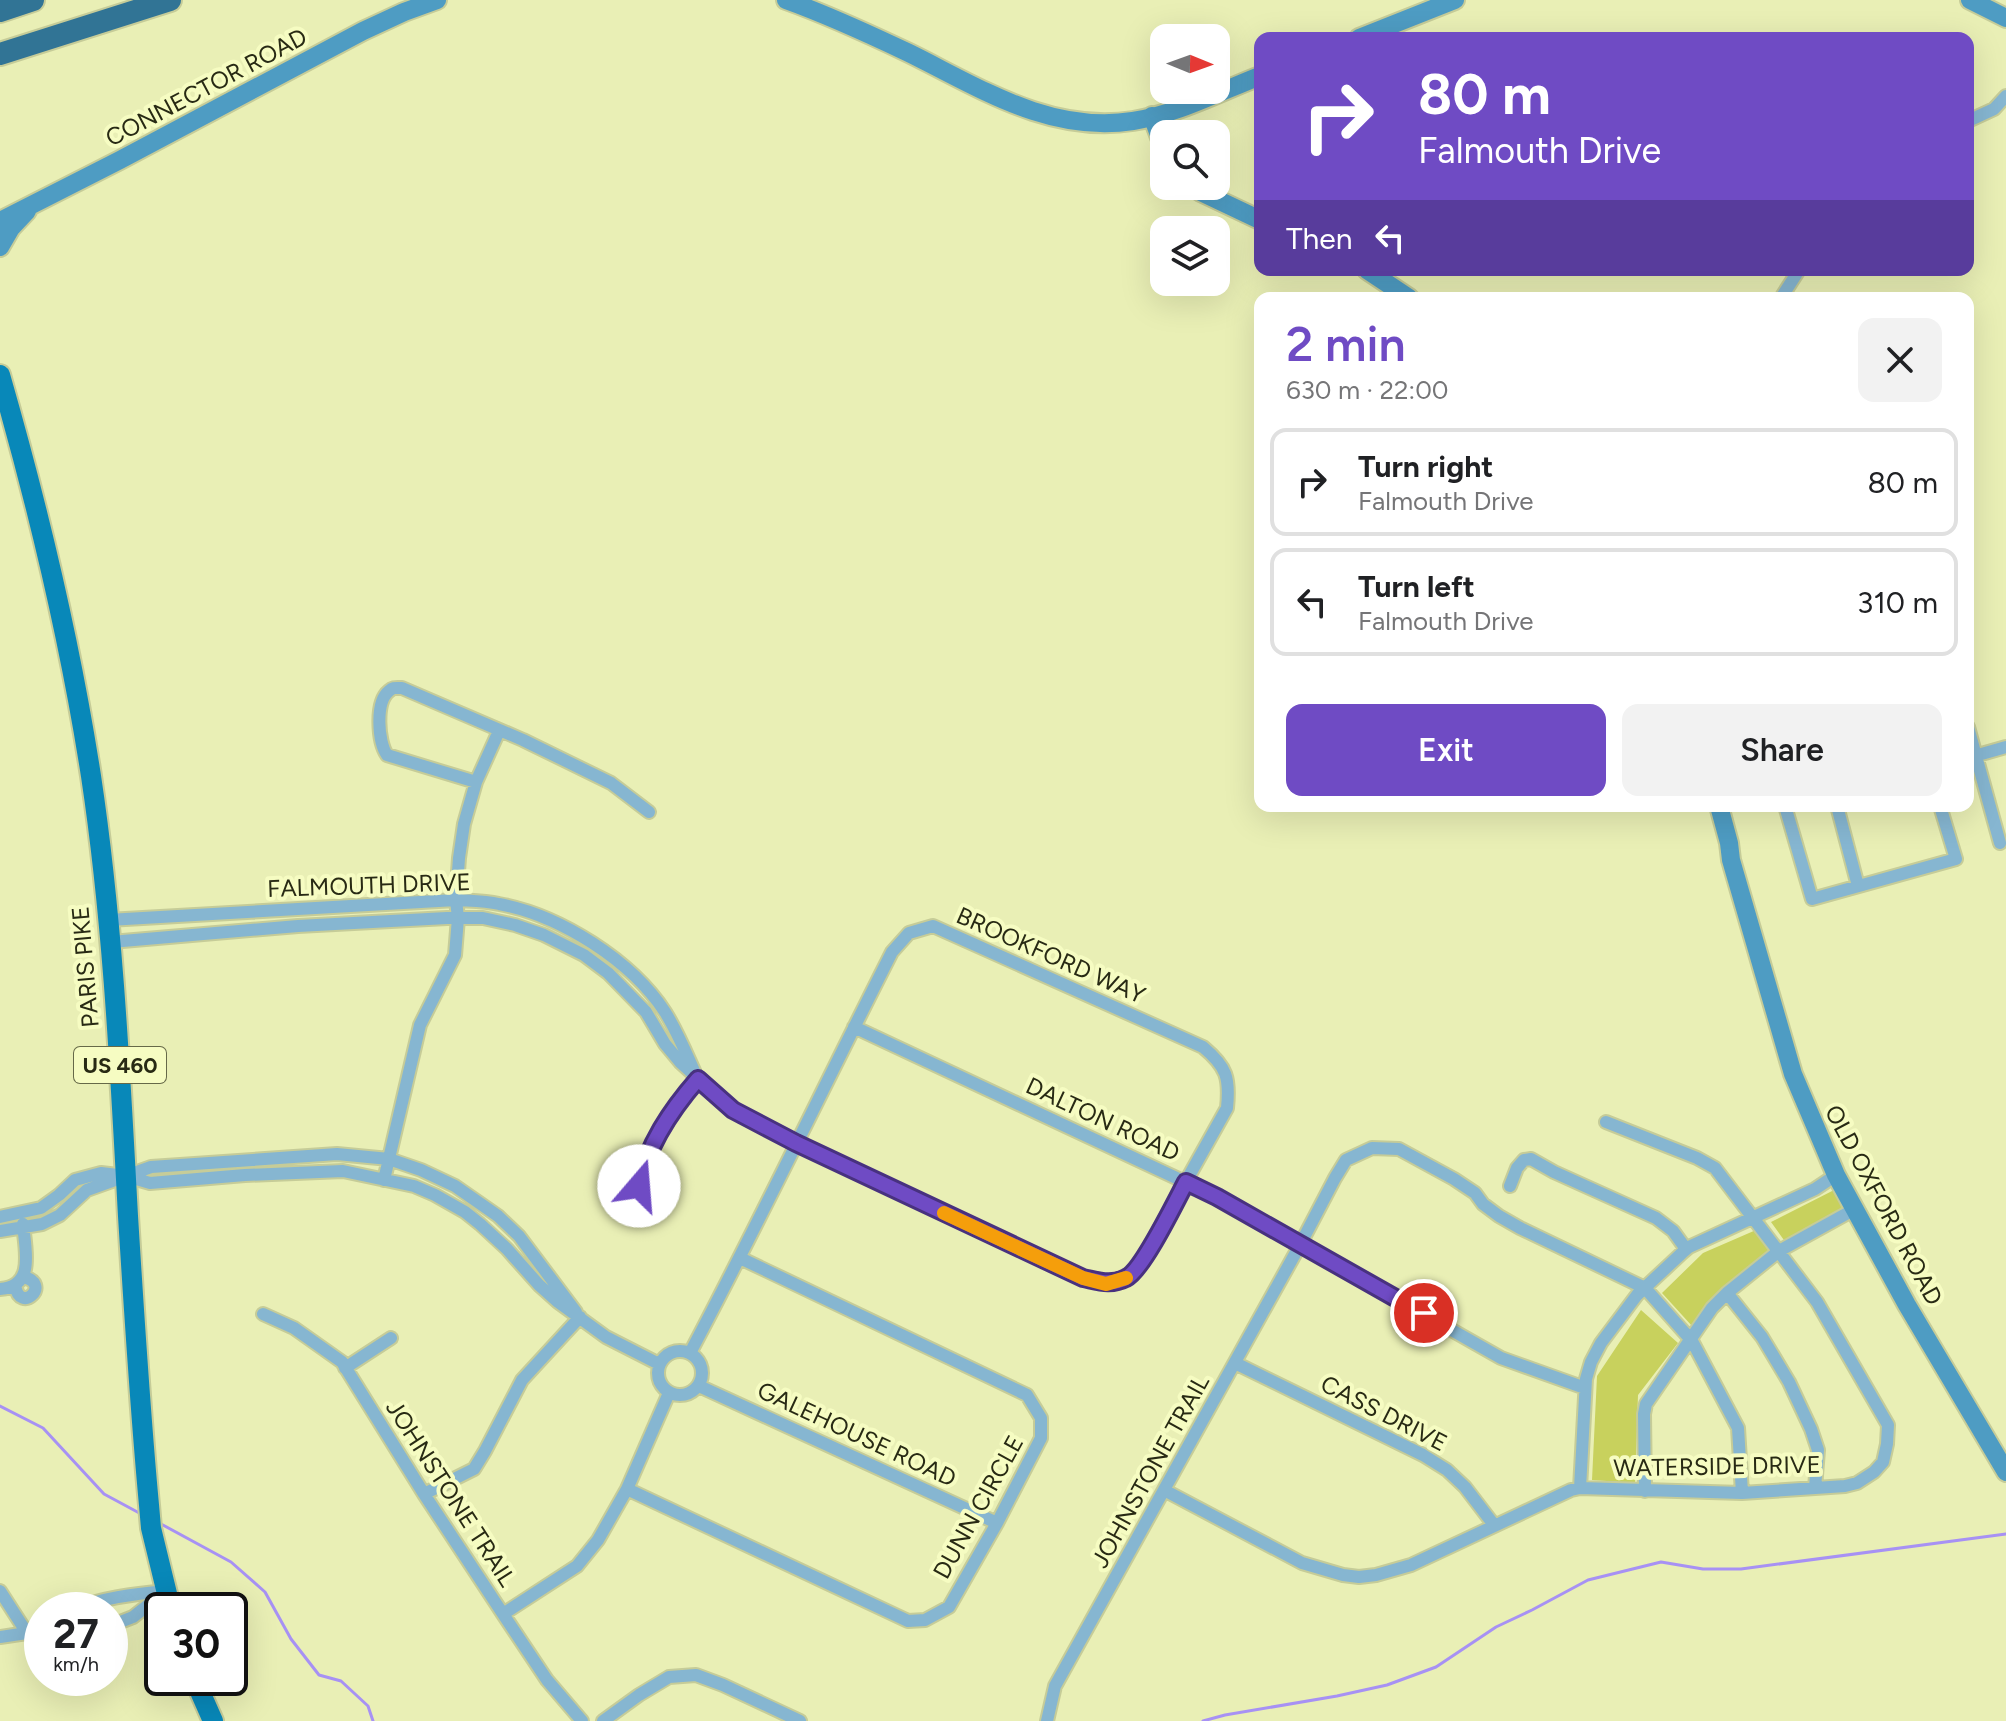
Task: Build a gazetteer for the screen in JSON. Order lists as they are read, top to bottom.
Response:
{
  "streets": {
    "main road": [
      "CONNECTOR ROAD",
      "PARIS PIKE",
      "US 460",
      "OLD OXFORD ROAD"
    ],
    "street": [
      "FALMOUTH DRIVE",
      "BROOKFORD WAY",
      "DALTON ROAD",
      "CASS DRIVE",
      "GALEHOUSE ROAD",
      "WATERSIDE DRIVE",
      "JOHNSTONE TRAIL",
      "DUNN CIRCLE"
    ]
  },
  "crossings": [
    ["FALMOUTH DRIVE", "BROOKFORD WAY"],
    ["FALMOUTH DRIVE", "PARIS PIKE"],
    ["FALMOUTH DRIVE", "DALTON ROAD"],
    ["BROOKFORD WAY", "DALTON ROAD"],
    ["BROOKFORD WAY", "GALEHOUSE ROAD"],
    ["BROOKFORD WAY", "DUNN CIRCLE"],
    ["DALTON ROAD", "JOHNSTONE TRAIL"],
    ["CASS DRIVE", "WATERSIDE DRIVE"],
    ["CASS DRIVE", "JOHNSTONE TRAIL"],
    ["GALEHOUSE ROAD", "DUNN CIRCLE"],
    ["WATERSIDE DRIVE", "JOHNSTONE TRAIL"]
  ],
  "north": "right",
  "page": {
    "turn": ["80 m", "Falmouth Drive"],
    "then": "Then",
    "heading": ["2 min", "630 m · 22:00"],
    "list": [
      {
        "name": "Turn right",
        "note": "Falmouth Drive",
        "value": "80 m"
      },
      {
        "name": "Turn left",
        "note": "Falmouth Drive",
        "value": "310 m"
      }
    ],
    "buttons": ["Exit", "Share"],
    "speed": "27 km/h",
    "limit": "30"
  }
}
